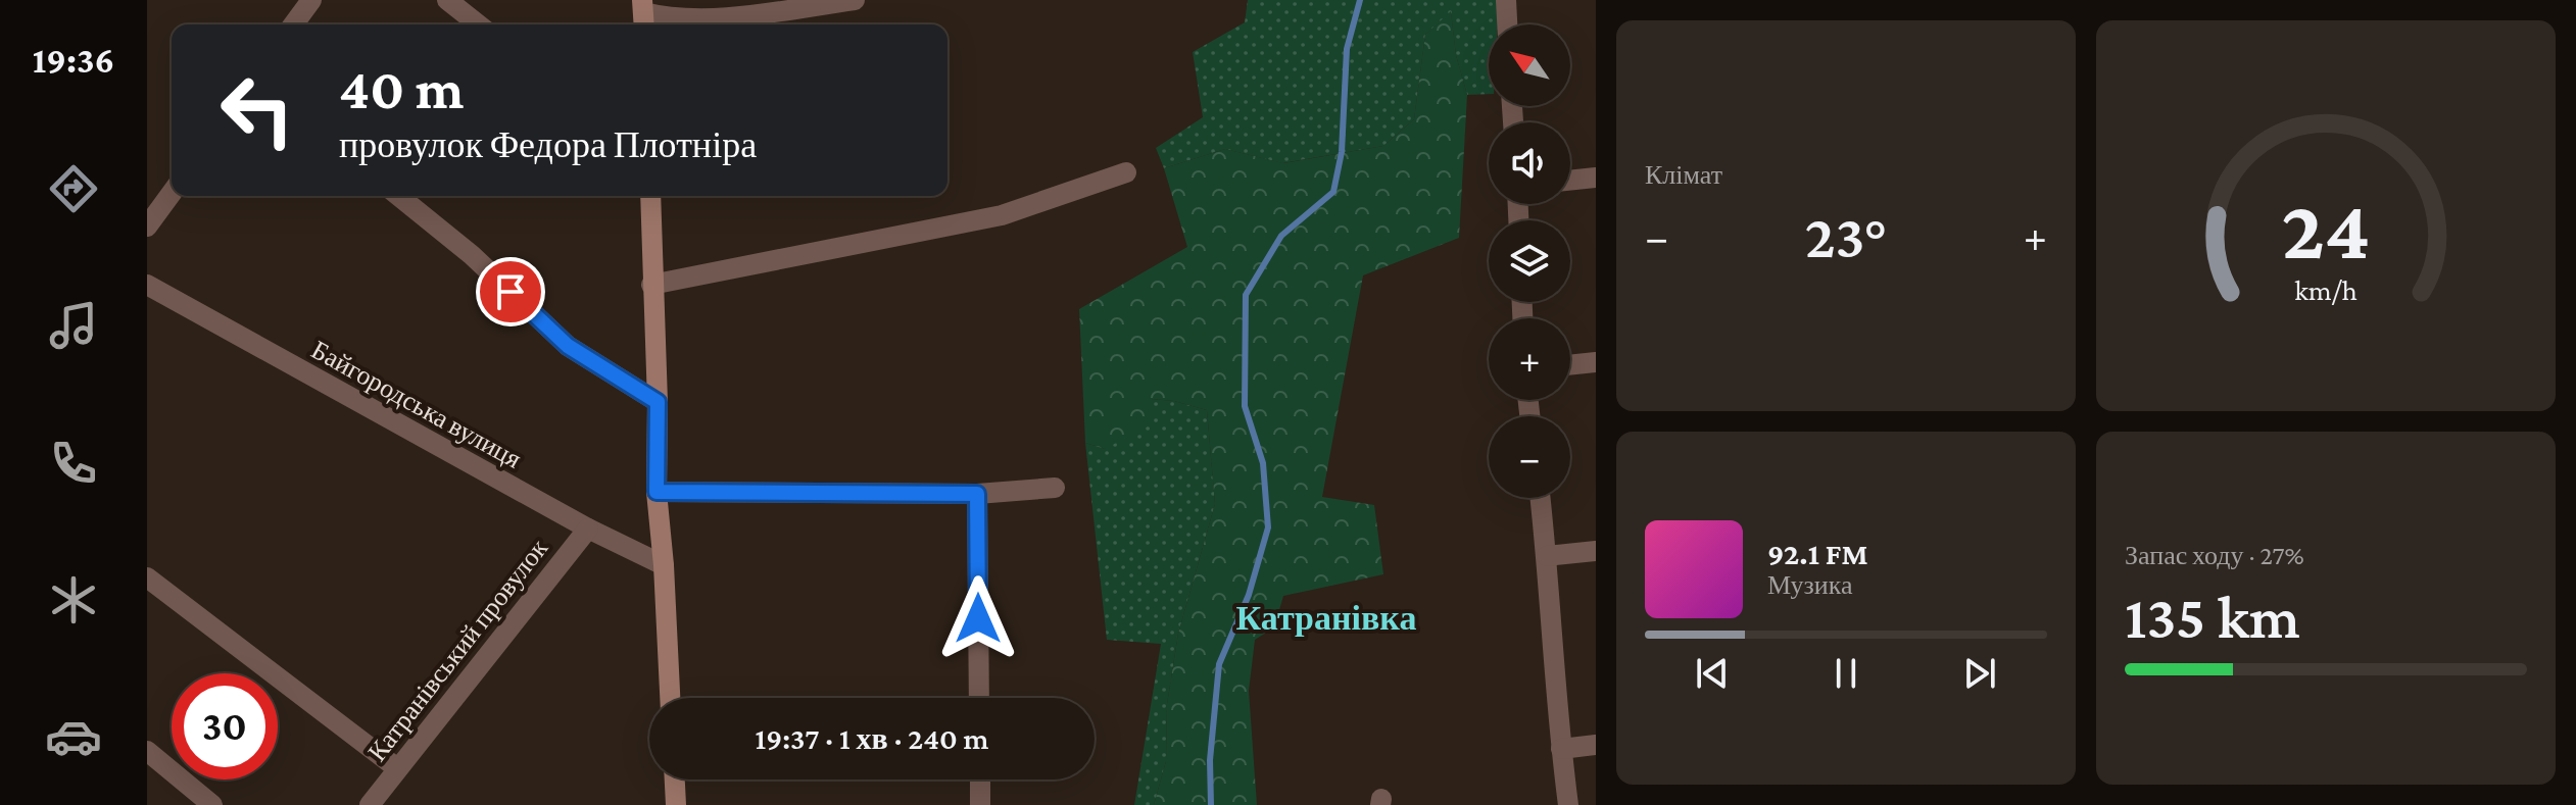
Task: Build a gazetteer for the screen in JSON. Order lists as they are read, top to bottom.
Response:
{
  "streets": {
    "street": ["Байгородська вулиця", "Катранівський провулок"]
  },
  "crossings": [
    ["Байгородська вулиця", "Катранівський провулок"]
  ],
  "districts": ["Катранівка"],
  "north": "top left",
  "page": {
    "tabs": "19:36",
    "tile": [
      "Клімат",
      ["Запас ходу · 27%", "135 km"]
    ],
    "map_buttons": ["+", "−"],
    "turn": ["40 m", "провулок Федора Плотніра"],
    "heat": ["−", "23°", "+"],
    "song": ["92.1 FM", "Музика"],
    "limit": "30",
    "trip": "19:37 · 1 хв · 240 m",
    "gauge": ["24", "km/h"]
  }
}
